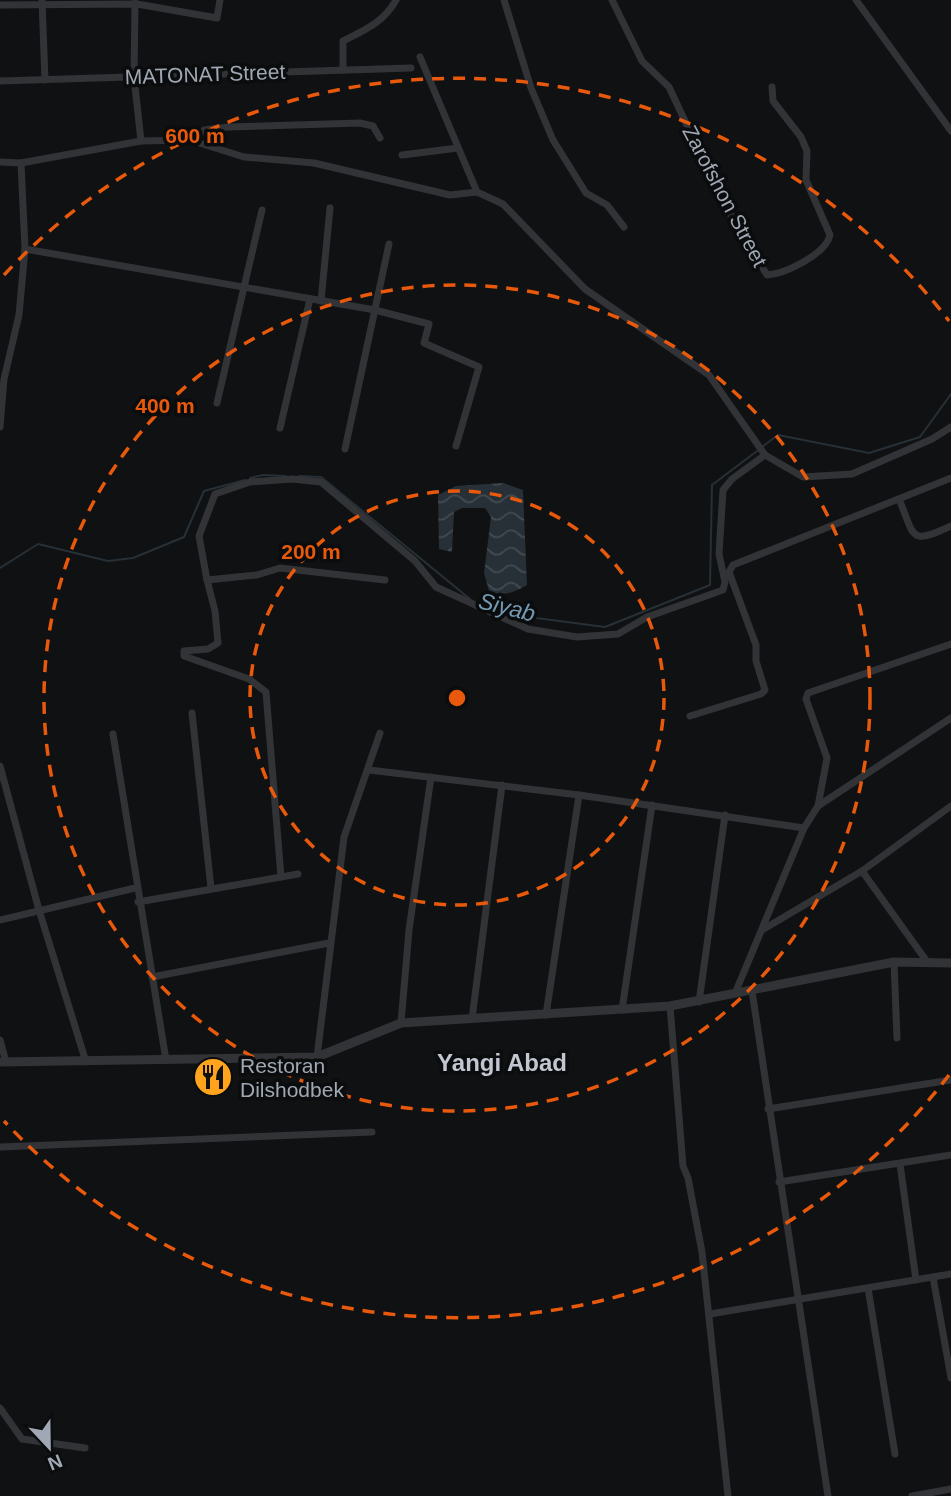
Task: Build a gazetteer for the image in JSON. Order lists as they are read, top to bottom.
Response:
{
  "streets": {
    "street": ["MATONAT Street", "Zarofshon Street"]
  },
  "districts": ["Yangi Abad"],
  "water": ["Siyab"],
  "places": {
    "restaurant": ["Restoran Dilshodbek"]
  },
  "north": "bottom",
  "rings": ["600 m", "400 m", "200 m"]
}
